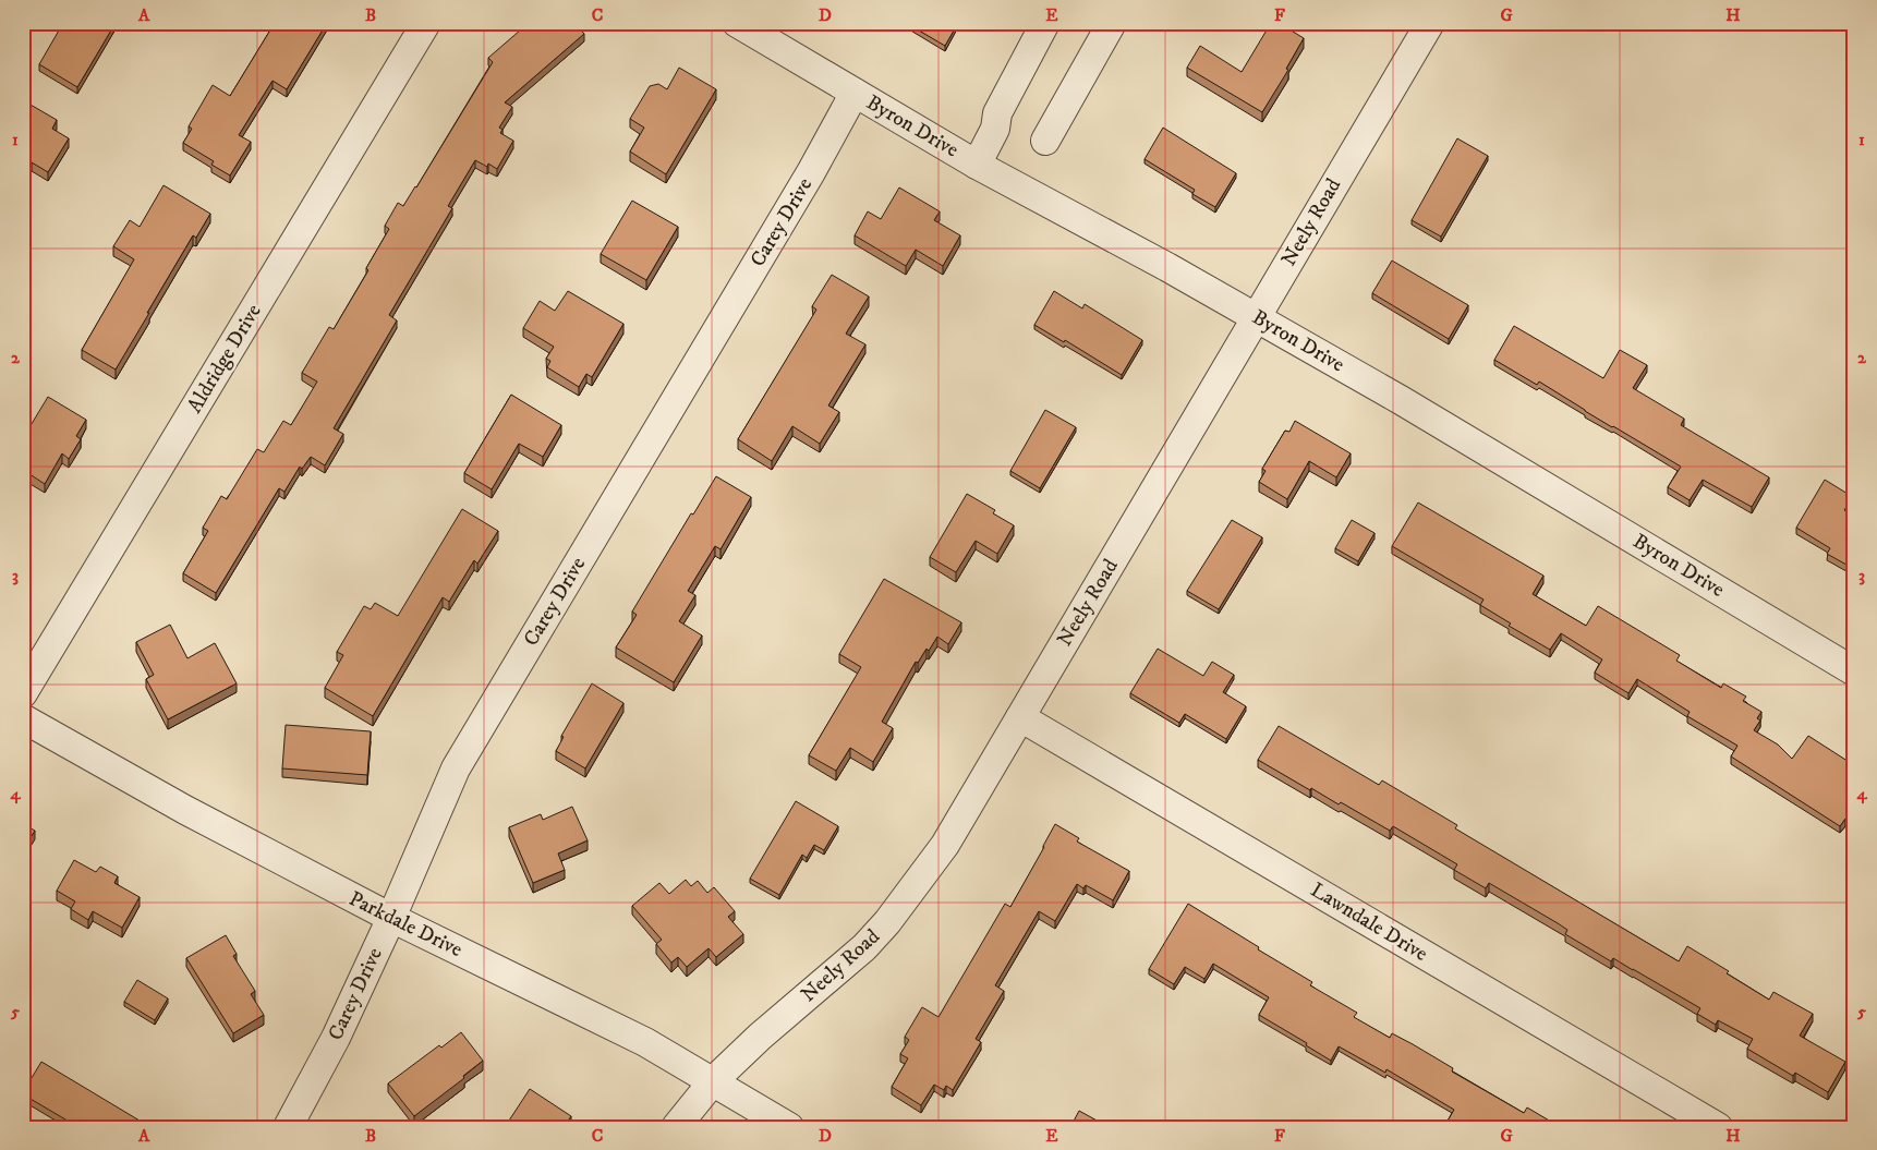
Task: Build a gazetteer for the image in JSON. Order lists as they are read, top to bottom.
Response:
{
  "streets": {
    "street": [
      "Byron Drive",
      "Carey Drive",
      "Neely Road",
      "Aldridge Drive",
      "Lawndale Drive",
      "Parkdale Drive"
    ]
  },
  "crossings": [
    ["Byron Drive", "Carey Drive"],
    ["Byron Drive", "Neely Road"],
    ["Carey Drive", "Parkdale Drive"],
    ["Neely Road", "Lawndale Drive"],
    ["Neely Road", "Parkdale Drive"]
  ],
  "grid": {
    "columns": [
      "A",
      "B",
      "C",
      "D",
      "E",
      "F",
      "G",
      "H"
    ],
    "rows": [
      "1",
      "2",
      "3",
      "4",
      "5"
    ]
  }
}
